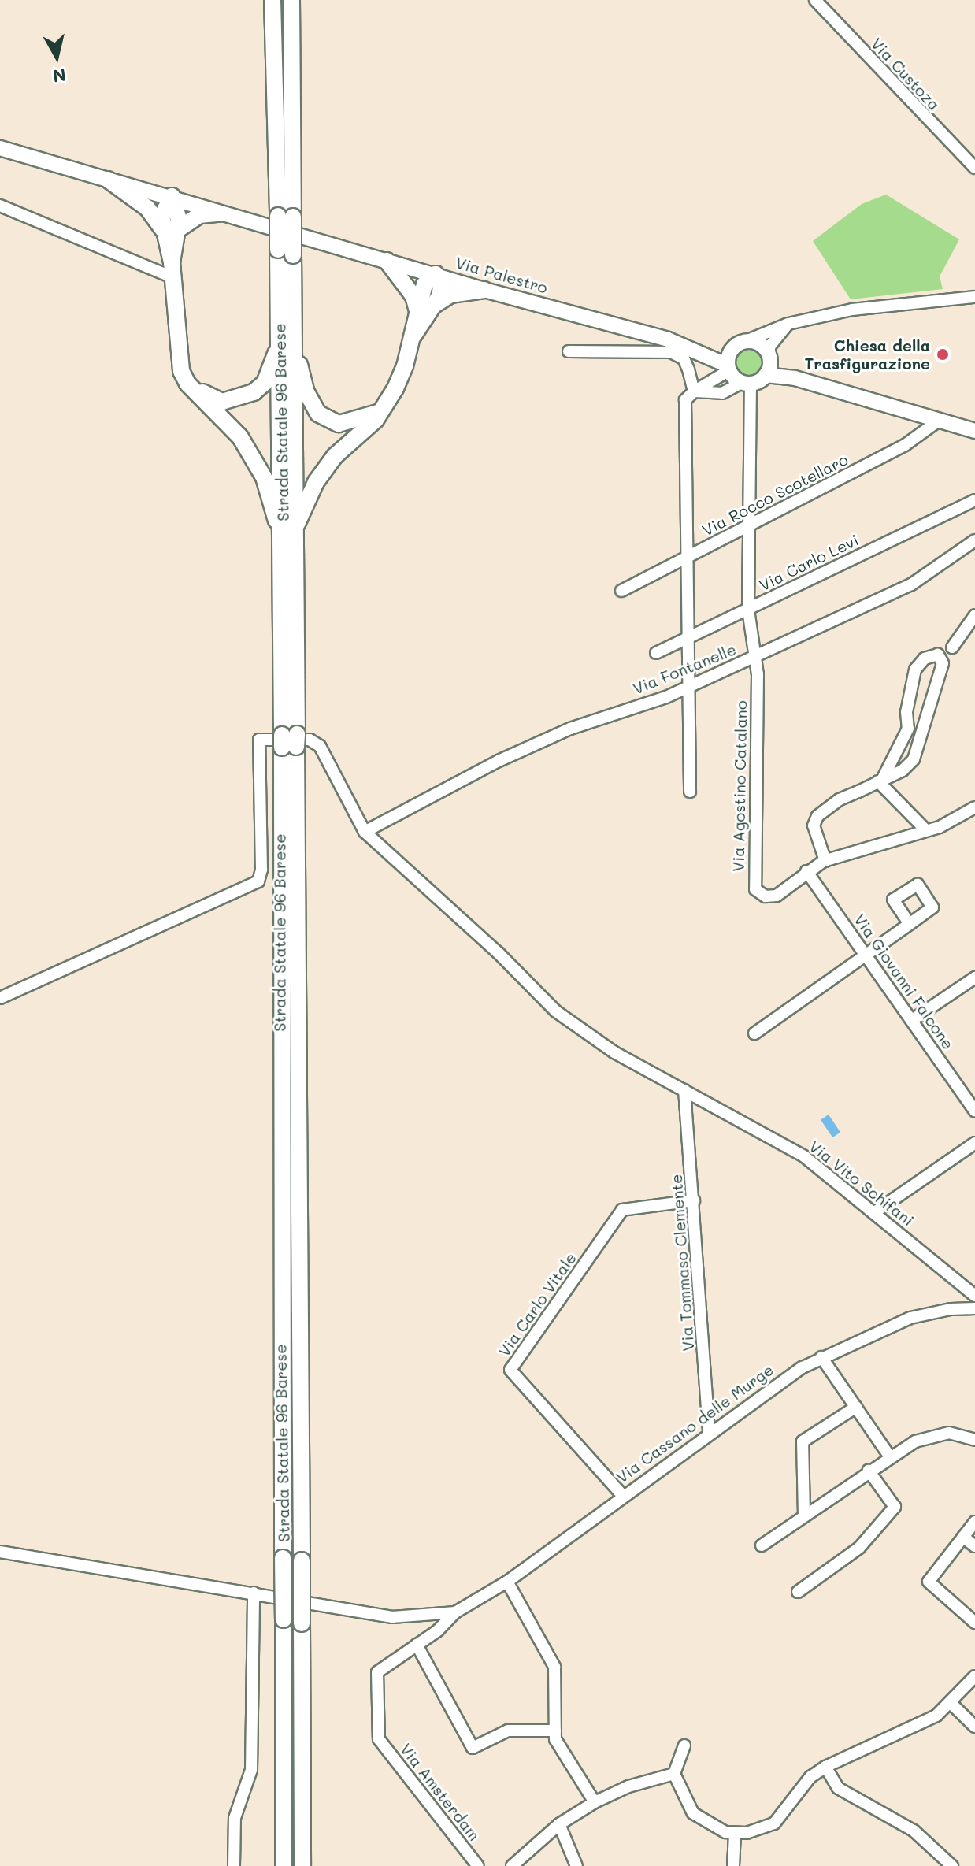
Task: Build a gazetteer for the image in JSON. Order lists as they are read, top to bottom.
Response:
{
  "streets": {
    "highway": ["Strada Statale 96 Barese"],
    "main road": ["Via Palestro"],
    "street": [
      "Via Custoza",
      "Via Rocco Scotellaro",
      "Via Carlo Levi",
      "Via Fontanelle",
      "Via Agostino Catalano",
      "Via Giovanni Falcone",
      "Via Vito Schifani",
      "Via Tommaso Clemente",
      "Via Carlo Vitale",
      "Via Cassano delle Murge",
      "Via Amsterdam"
    ]
  },
  "crossings": [
    ["Via Fontanelle", "Via Agostino Catalano"],
    ["Via Fontanelle", "Via Vito Schifani"],
    ["Via Agostino Catalano", "Via Giovanni Falcone"],
    ["Via Vito Schifani", "Via Tommaso Clemente"],
    ["Via Tommaso Clemente", "Via Carlo Vitale"],
    ["Via Tommaso Clemente", "Via Cassano delle Murge"],
    ["Via Carlo Vitale", "Via Cassano delle Murge"],
    ["Via Cassano delle Murge", "Via Amsterdam"]
  ],
  "places": ["Chiesa della Trasfigurazione"],
  "north": "bottom"
}
